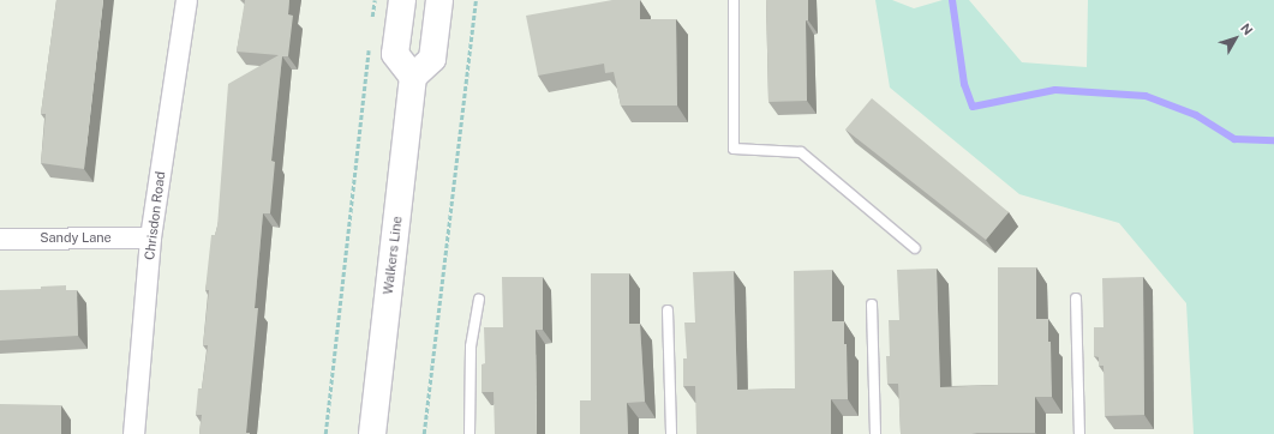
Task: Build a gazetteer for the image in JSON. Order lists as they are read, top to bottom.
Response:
{
  "streets": {
    "main road": ["Walkers Line"],
    "street": ["Chrisdon Road", "Sandy Lane"]
  },
  "crossings": [
    ["Chrisdon Road", "Sandy Lane"]
  ],
  "north": "top right"
}
